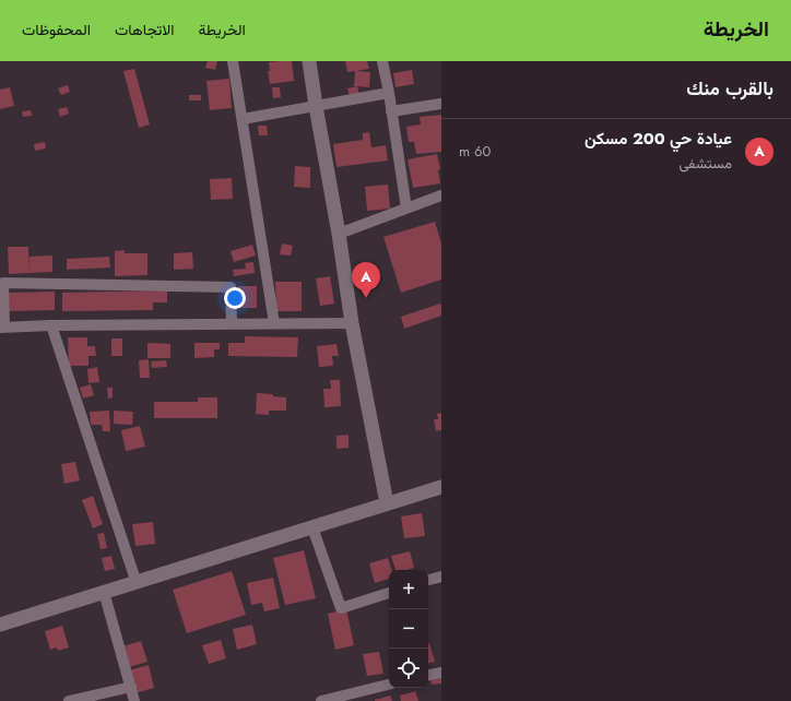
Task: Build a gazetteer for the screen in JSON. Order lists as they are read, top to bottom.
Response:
{
  "page": {
    "header": "الخريطة",
    "nav": ["الخريطة", "الاتجاهات", "المحفوظات"],
    "heading": "بالقرب منك",
    "list": [
      {
        "mark": "A",
        "name": "عيادة حي 200 مسكن",
        "note": "مستشفى",
        "value": "60 m"
      }
    ],
    "pins": "A",
    "map_buttons": ["+", "−"]
  }
}
